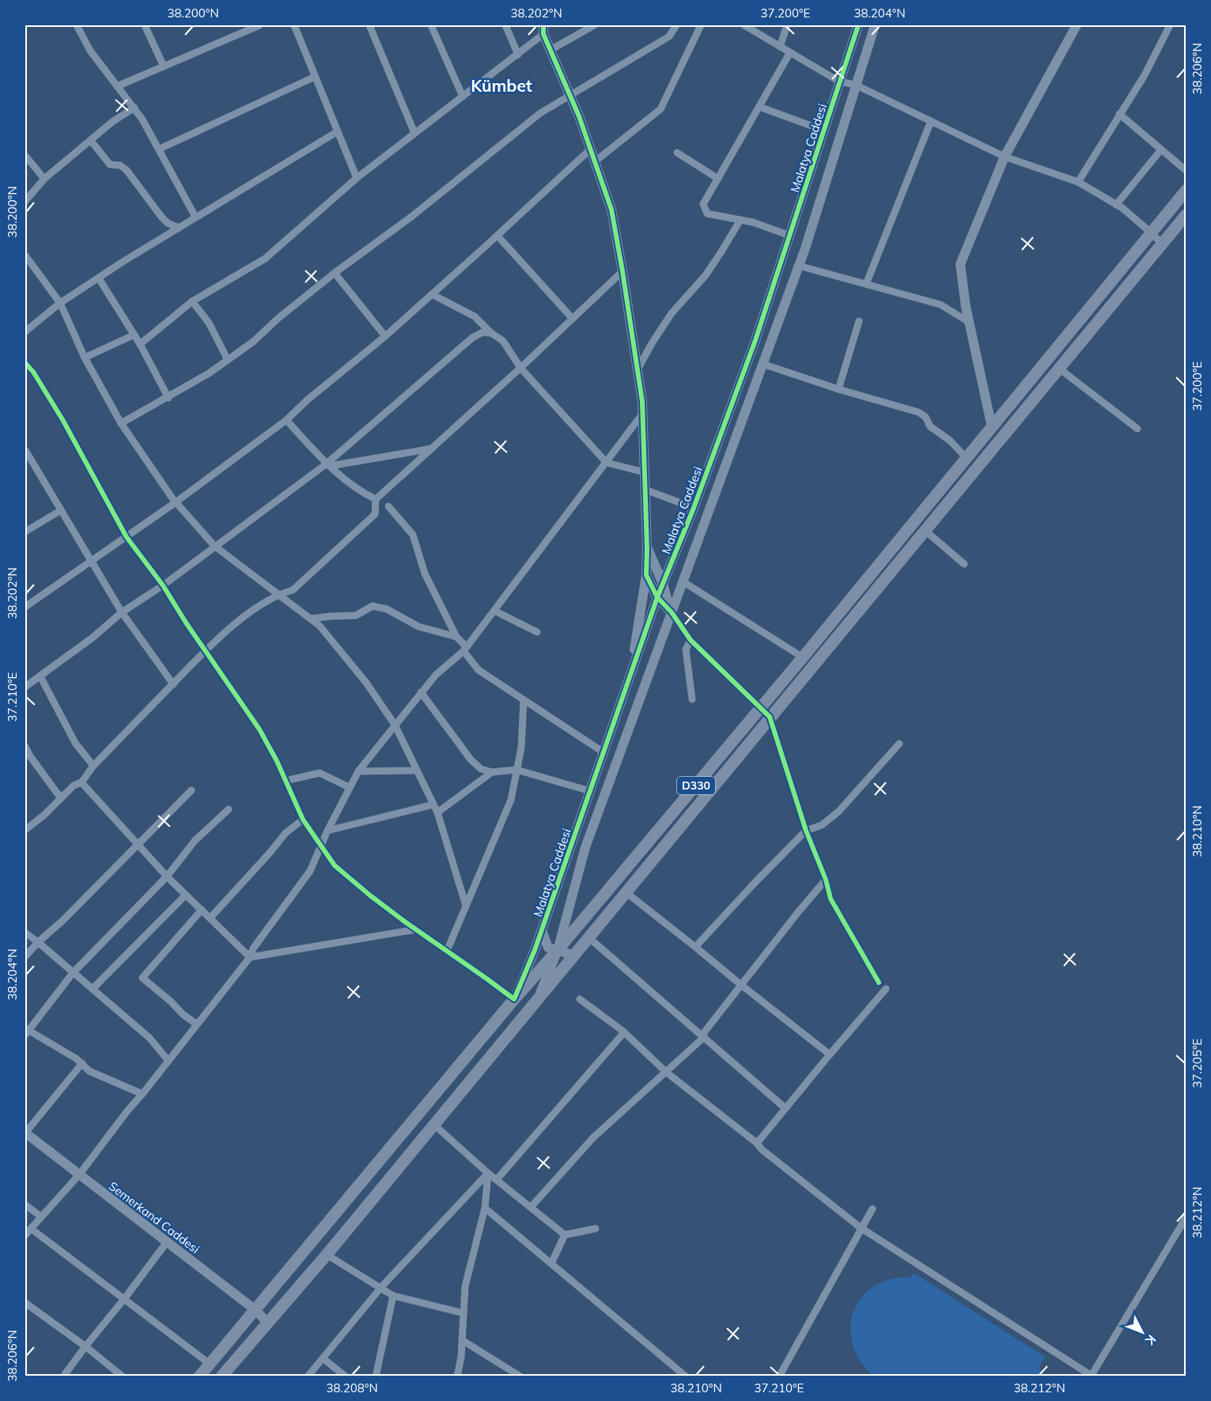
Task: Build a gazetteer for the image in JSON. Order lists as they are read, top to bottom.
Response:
{
  "streets": {
    "main road": ["D330"],
    "street": ["Malatya Caddesi", "Semerkand Caddesi"]
  },
  "crossings": [
    ["Malatya Caddesi", "D330"],
    ["D330", "Semerkand Caddesi"]
  ],
  "districts": ["Kümbet"],
  "north": "bottom right",
  "coordinates": [
    "38.200°N",
    "38.202°N",
    "37.200°E",
    "38.204°N",
    "38.206°N",
    "37.210°E",
    "38.210°N",
    "37.205°E",
    "38.212°N",
    "38.208°N"
  ]
}
